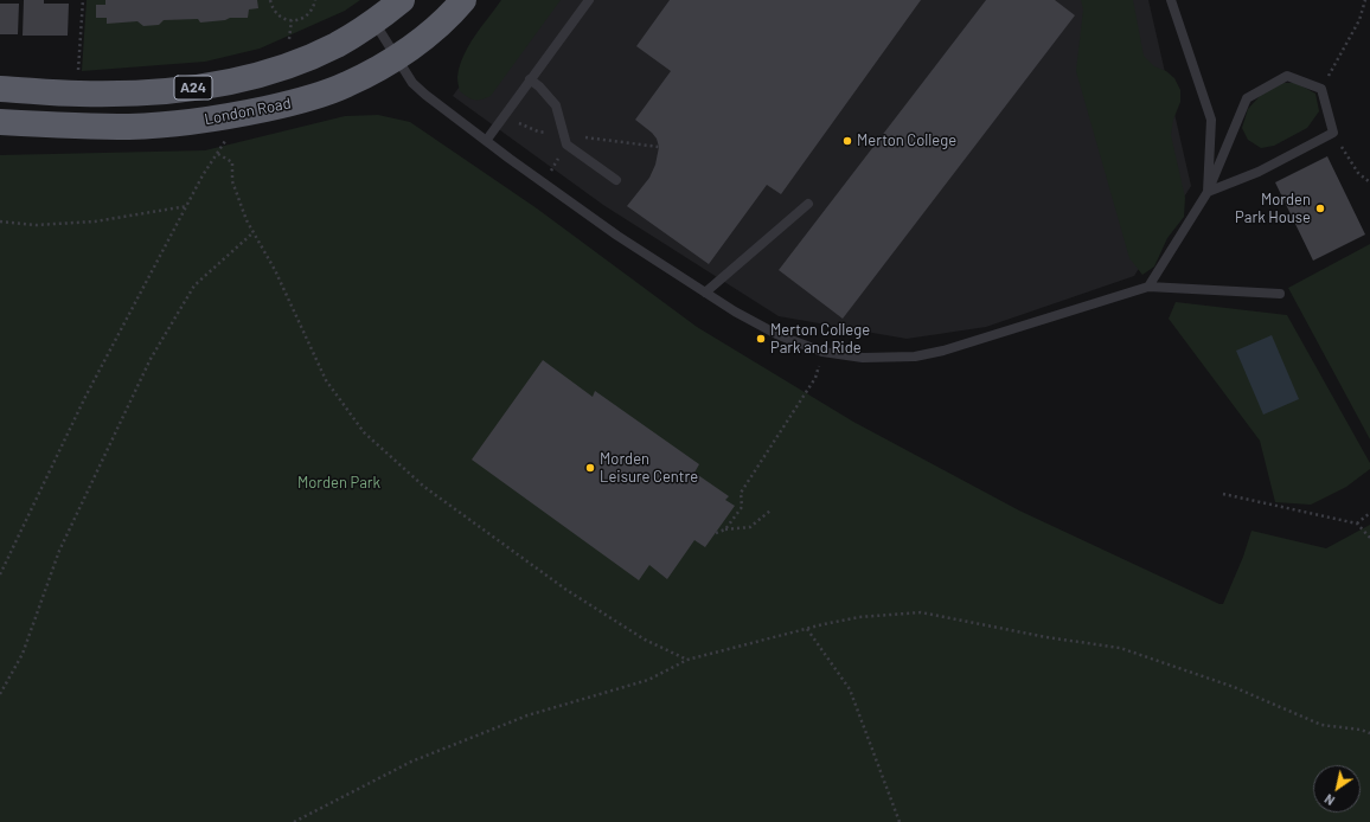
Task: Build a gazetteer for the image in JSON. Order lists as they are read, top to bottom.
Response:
{
  "streets": {
    "highway": ["A24", "London Road"]
  },
  "parks": ["Morden Park"],
  "places": [
    "Merton College",
    "Morden Park House",
    "Merton College Park and Ride",
    "Morden Leisure Centre"
  ],
  "north": "bottom left"
}
